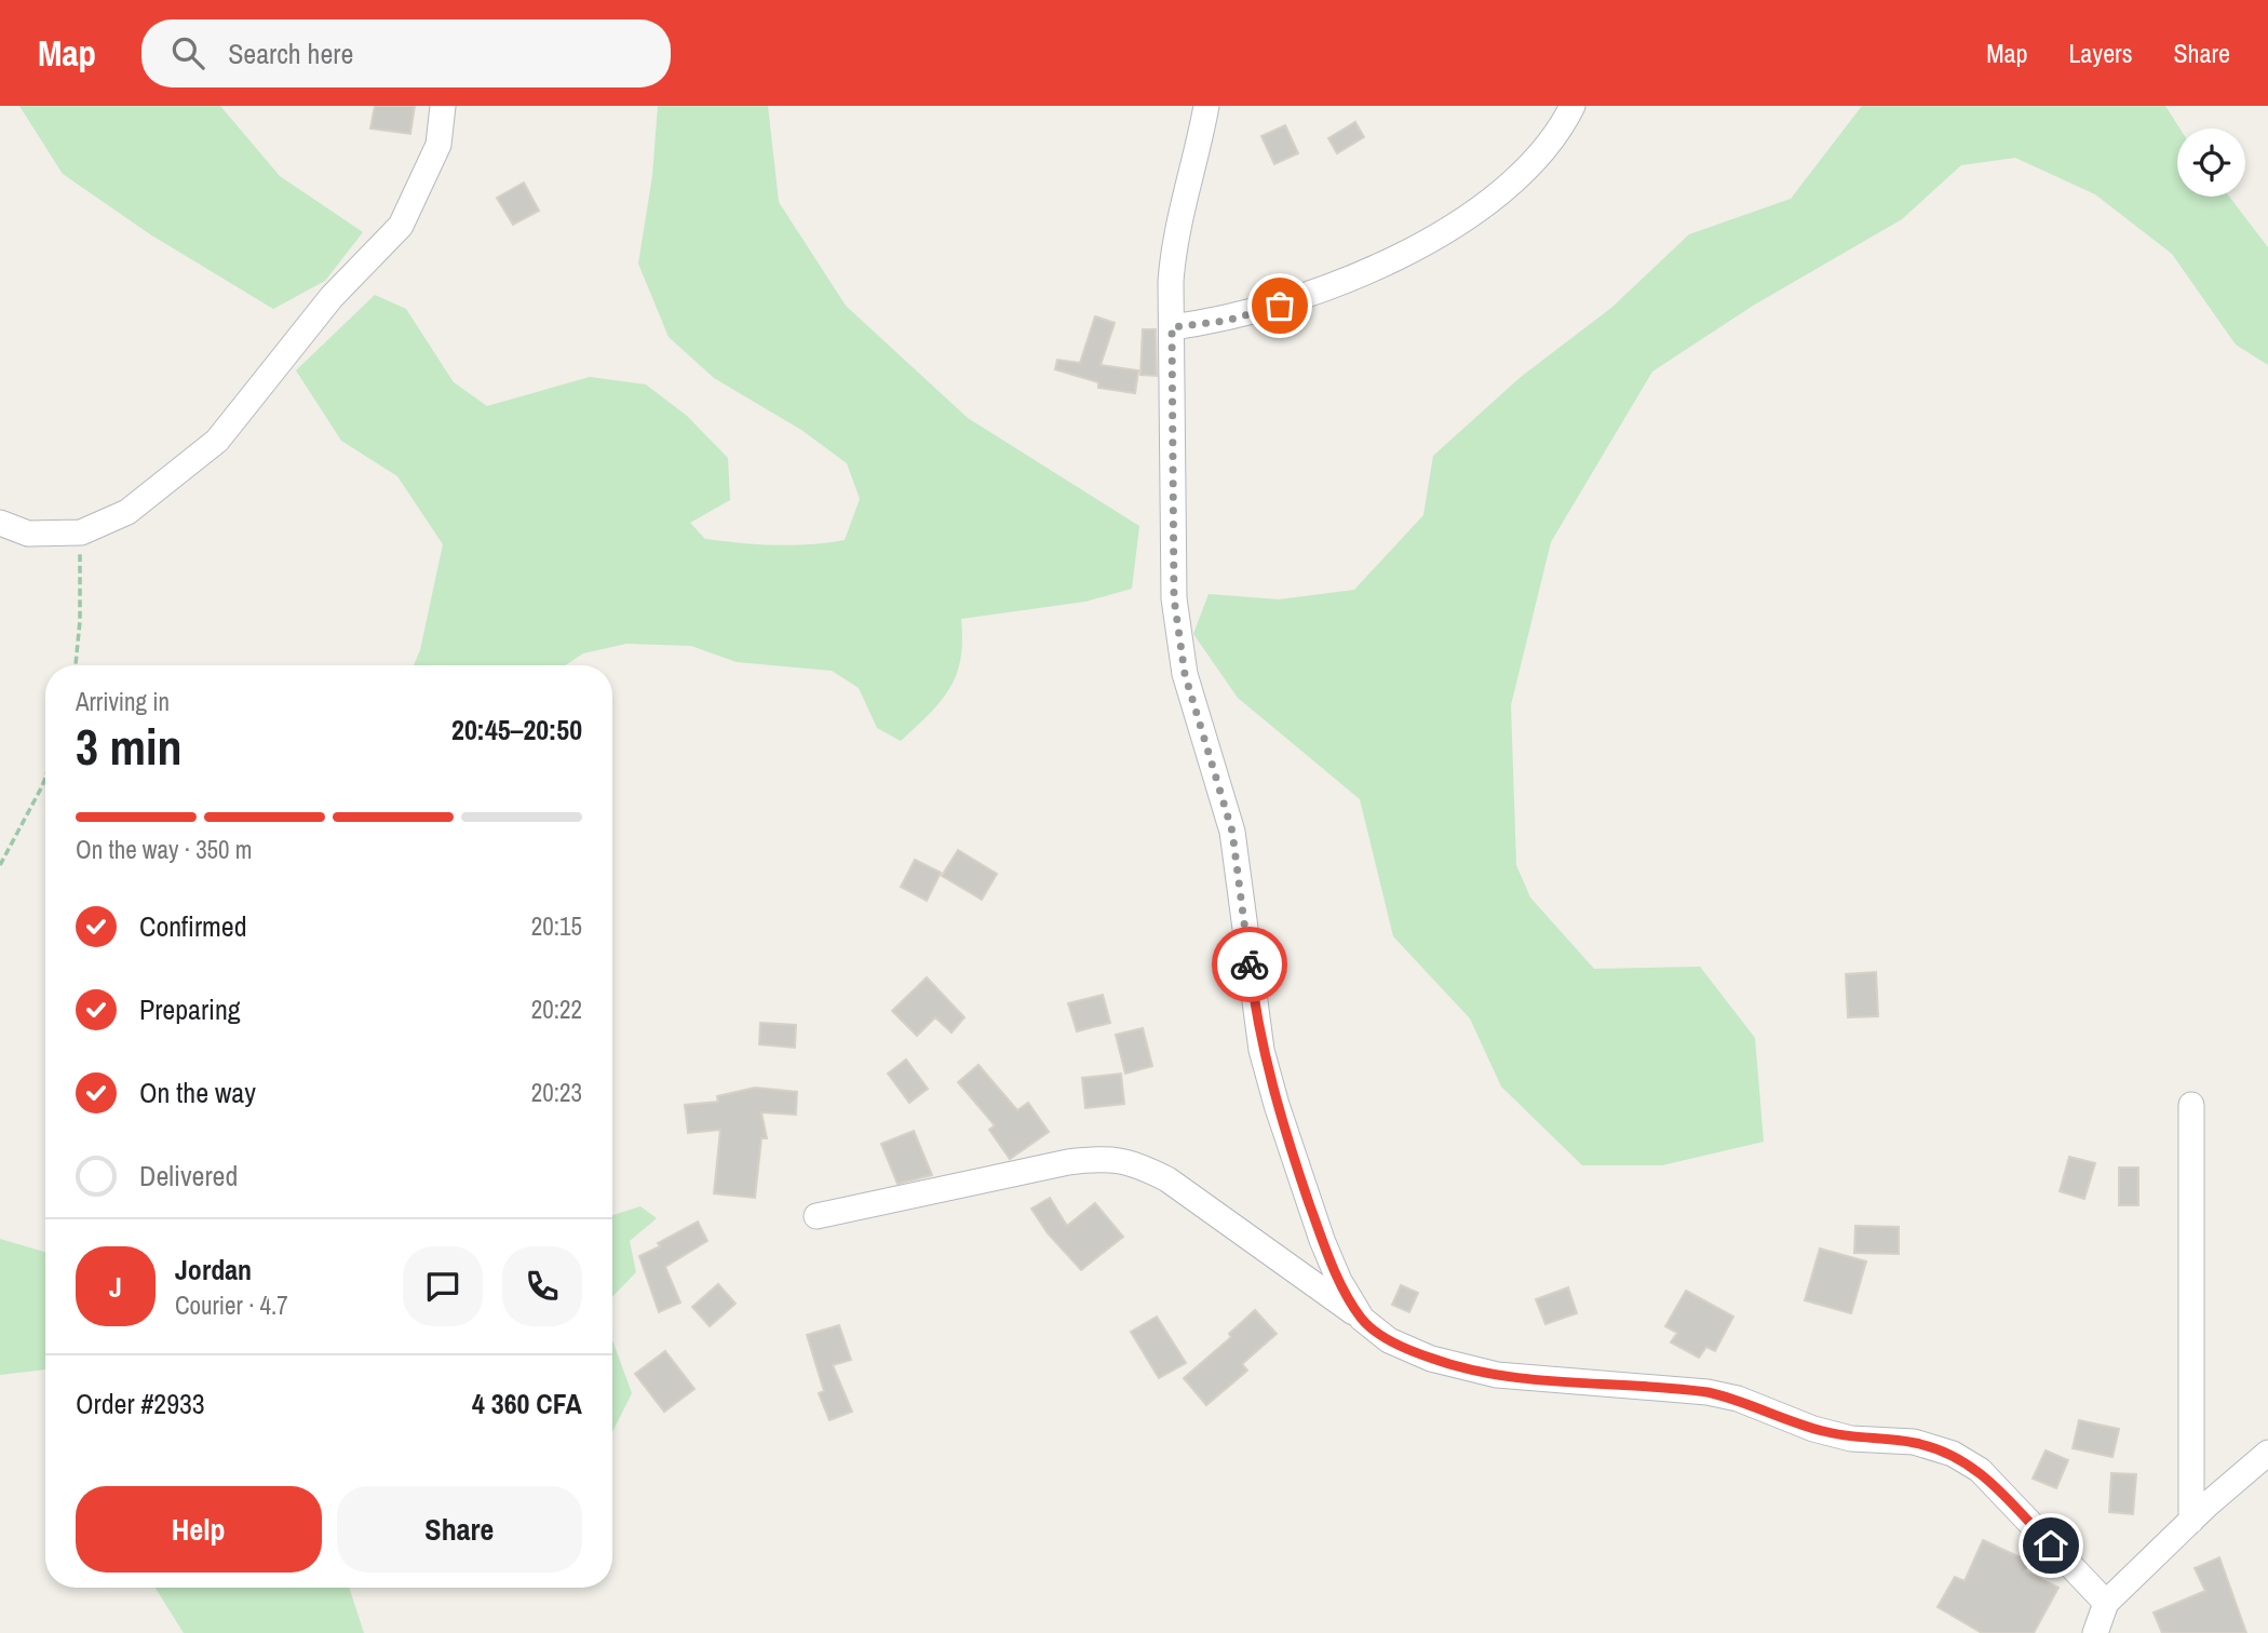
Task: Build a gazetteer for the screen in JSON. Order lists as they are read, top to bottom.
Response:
{
  "page": {
    "header": "Map",
    "search": "Search here",
    "nav": ["Map", "Layers", "Share"],
    "heading": ["3 min", "Arriving in", "20:45–20:50"],
    "panel": [
      "Jordan",
      "Courier · 4.7",
      "Order #2933",
      "4 360 CFA"
    ],
    "bar": "On the way · 350 m",
    "list": [
      ["Confirmed", "20:15"],
      ["Preparing", "20:22"],
      ["On the way", "20:23"],
      "Delivered"
    ],
    "round": "J",
    "buttons": ["Help", "Share"]
  }
}
